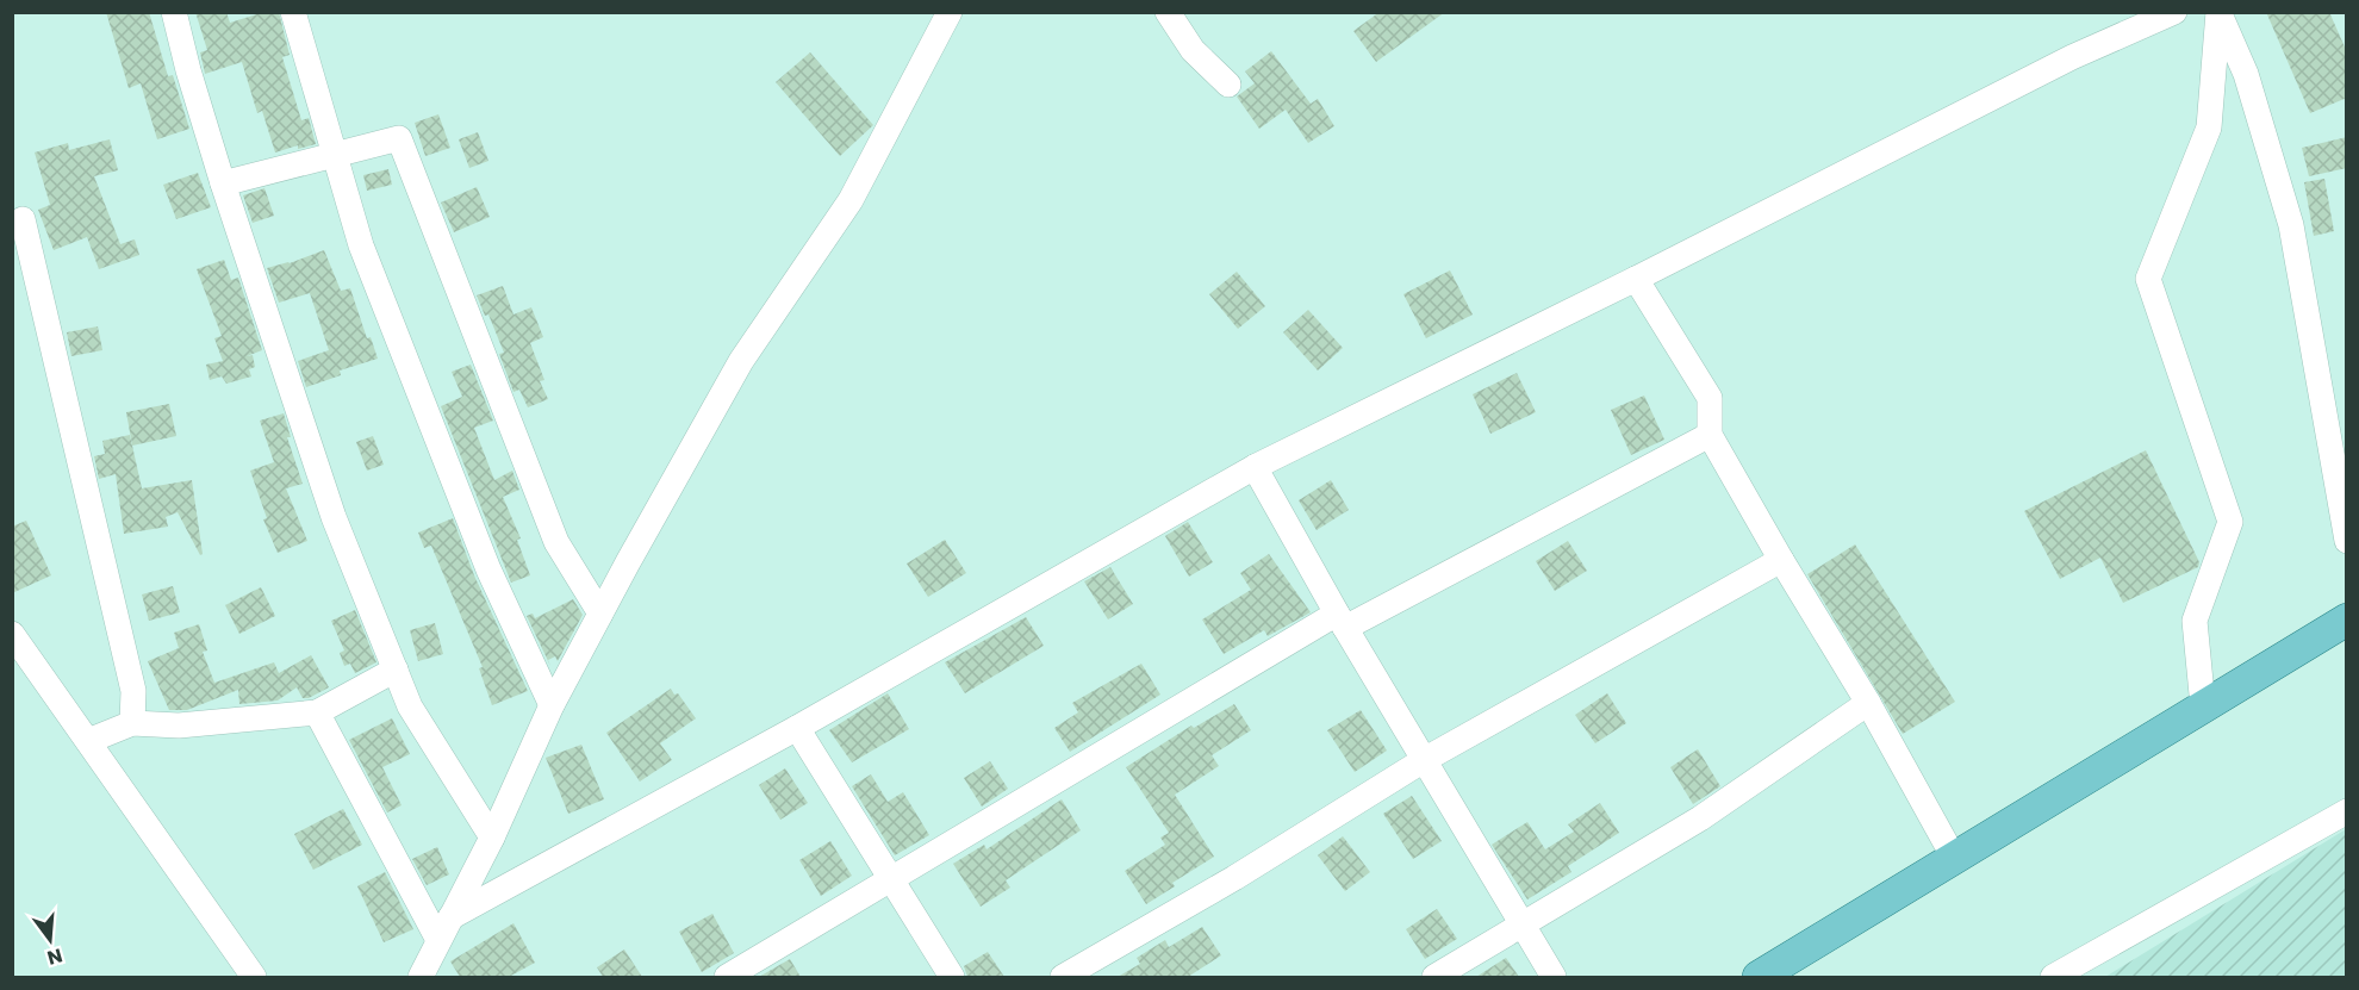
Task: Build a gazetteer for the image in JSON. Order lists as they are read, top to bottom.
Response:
{
  "north": "bottom"
}
